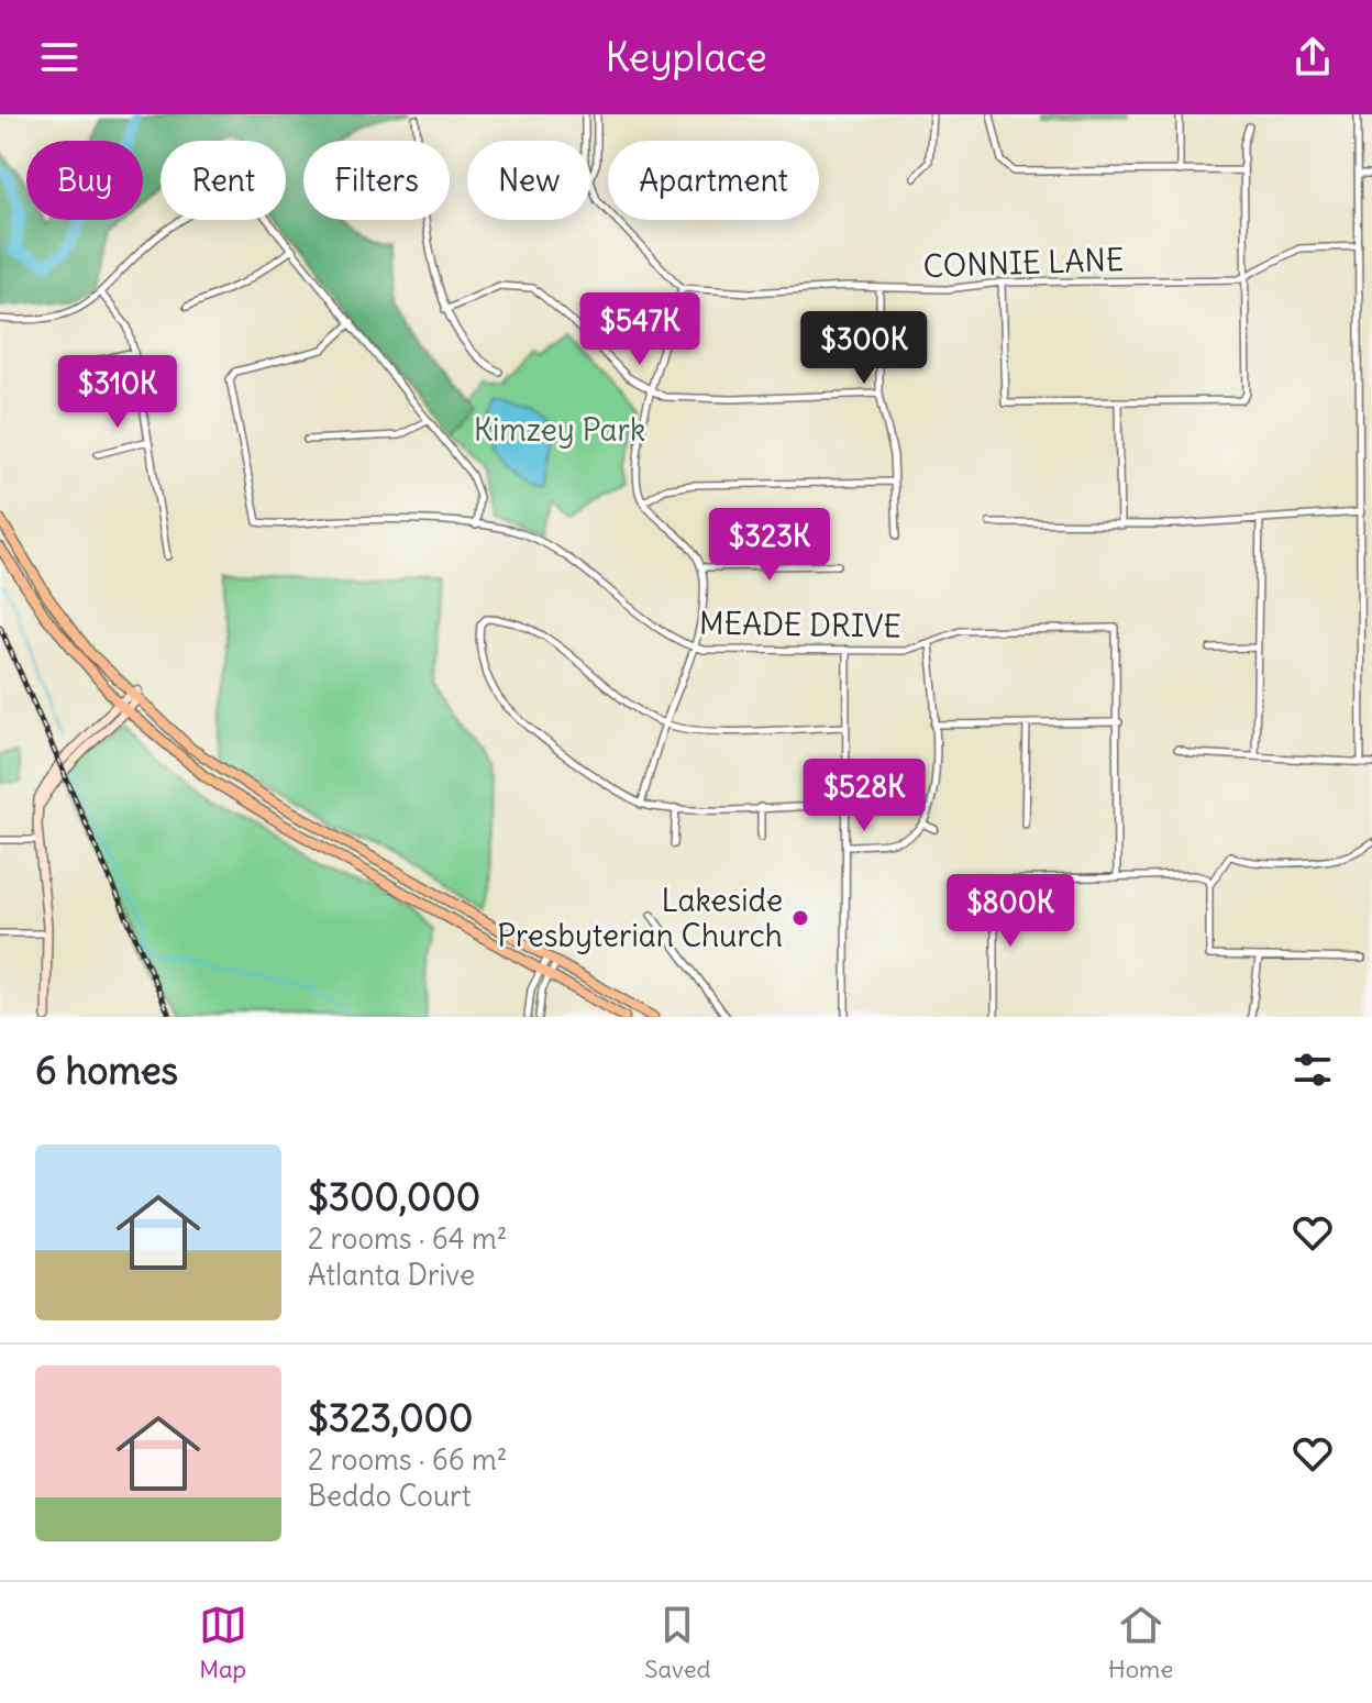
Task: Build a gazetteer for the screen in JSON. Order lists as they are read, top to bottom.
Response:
{
  "streets": {
    "street": ["CONNIE LANE", "MEADE DRIVE"]
  },
  "parks": ["Kimzey Park"],
  "places": ["Lakeside Presbyterian Church"],
  "page": {
    "header": "Keyplace",
    "chip": [
      "Buy",
      "Rent",
      "Filters",
      "New",
      "Apartment"
    ],
    "price": [
      "$547K",
      "$300K",
      "$310K",
      "$323K",
      "$528K",
      "$800K"
    ],
    "heading": "6 homes",
    "list": [
      {
        "name": "$300,000",
        "note": "2 rooms · 64 m² · Atlanta Drive"
      },
      {
        "name": "$323,000",
        "note": "2 rooms · 66 m² · Beddo Court"
      }
    ],
    "tabs": ["Map", "Saved", "Home"]
  }
}
